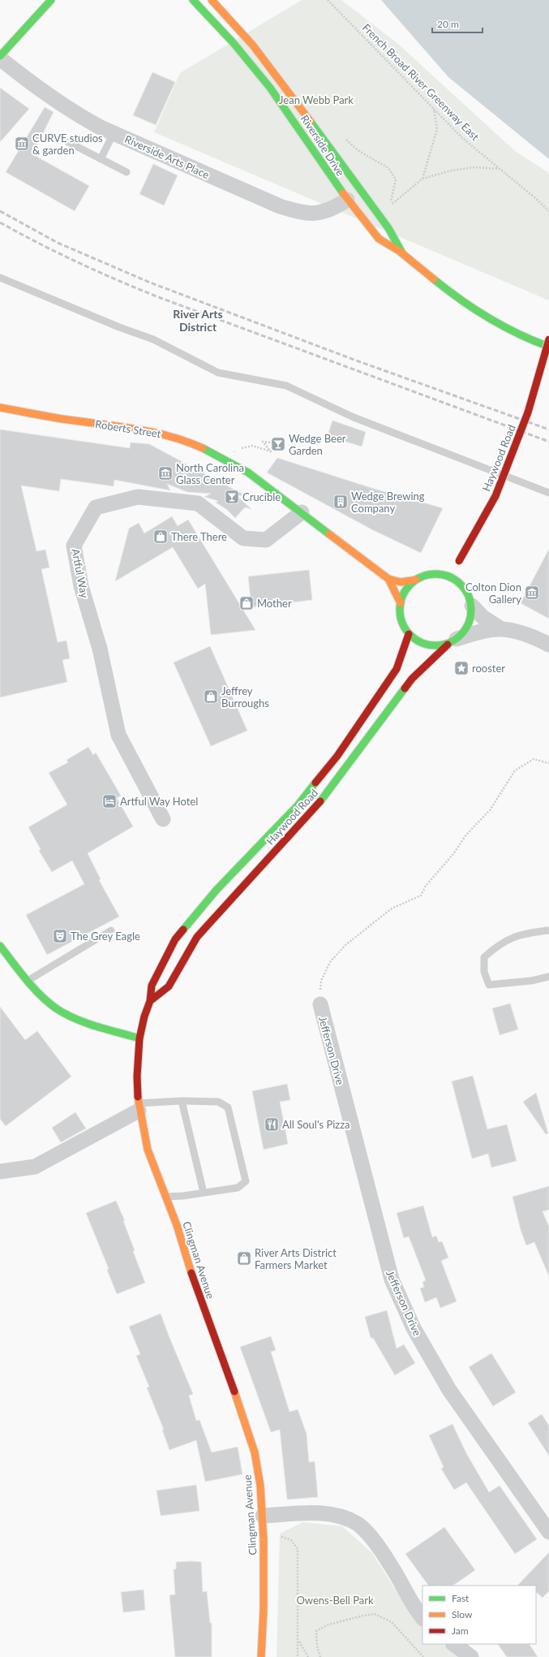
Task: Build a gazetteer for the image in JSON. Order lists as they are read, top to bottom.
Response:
{
  "streets": {
    "main road": [
      "Riverside Drive",
      "Roberts Street",
      "Haywood Road",
      "Clingman Avenue"
    ],
    "street": ["Riverside Arts Place", "Artful Way", "Jefferson Drive"],
    "path": ["French Broad River Greenway East"]
  },
  "crossings": [
    ["Riverside Drive", "Riverside Arts Place"],
    ["Roberts Street", "Haywood Road"],
    ["Roberts Street", "Artful Way"],
    ["Haywood Road", "Clingman Avenue"]
  ],
  "districts": ["River Arts District"],
  "parks": ["Jean Webb Park", "Owens-Bell Park"],
  "places": {
    "museum": ["CURVE studios & garden", "North Carolina Glass Center", "Colton Dion Gallery"],
    "bar": ["Wedge Beer Garden", "Crucible"],
    "building": ["Wedge Brewing Company"],
    "shop": [
      "There There",
      "Mother",
      "Jeffrey Burroughs",
      "River Arts District Farmers Market"
    ],
    "place": ["rooster"],
    "hotel": ["Artful Way Hotel"],
    "theatre": ["The Grey Eagle"],
    "restaurant": ["All Soul's Pizza"]
  },
  "legend": ["Fast", "Slow", "Jam"],
  "scale_bar": "20 m"
}
